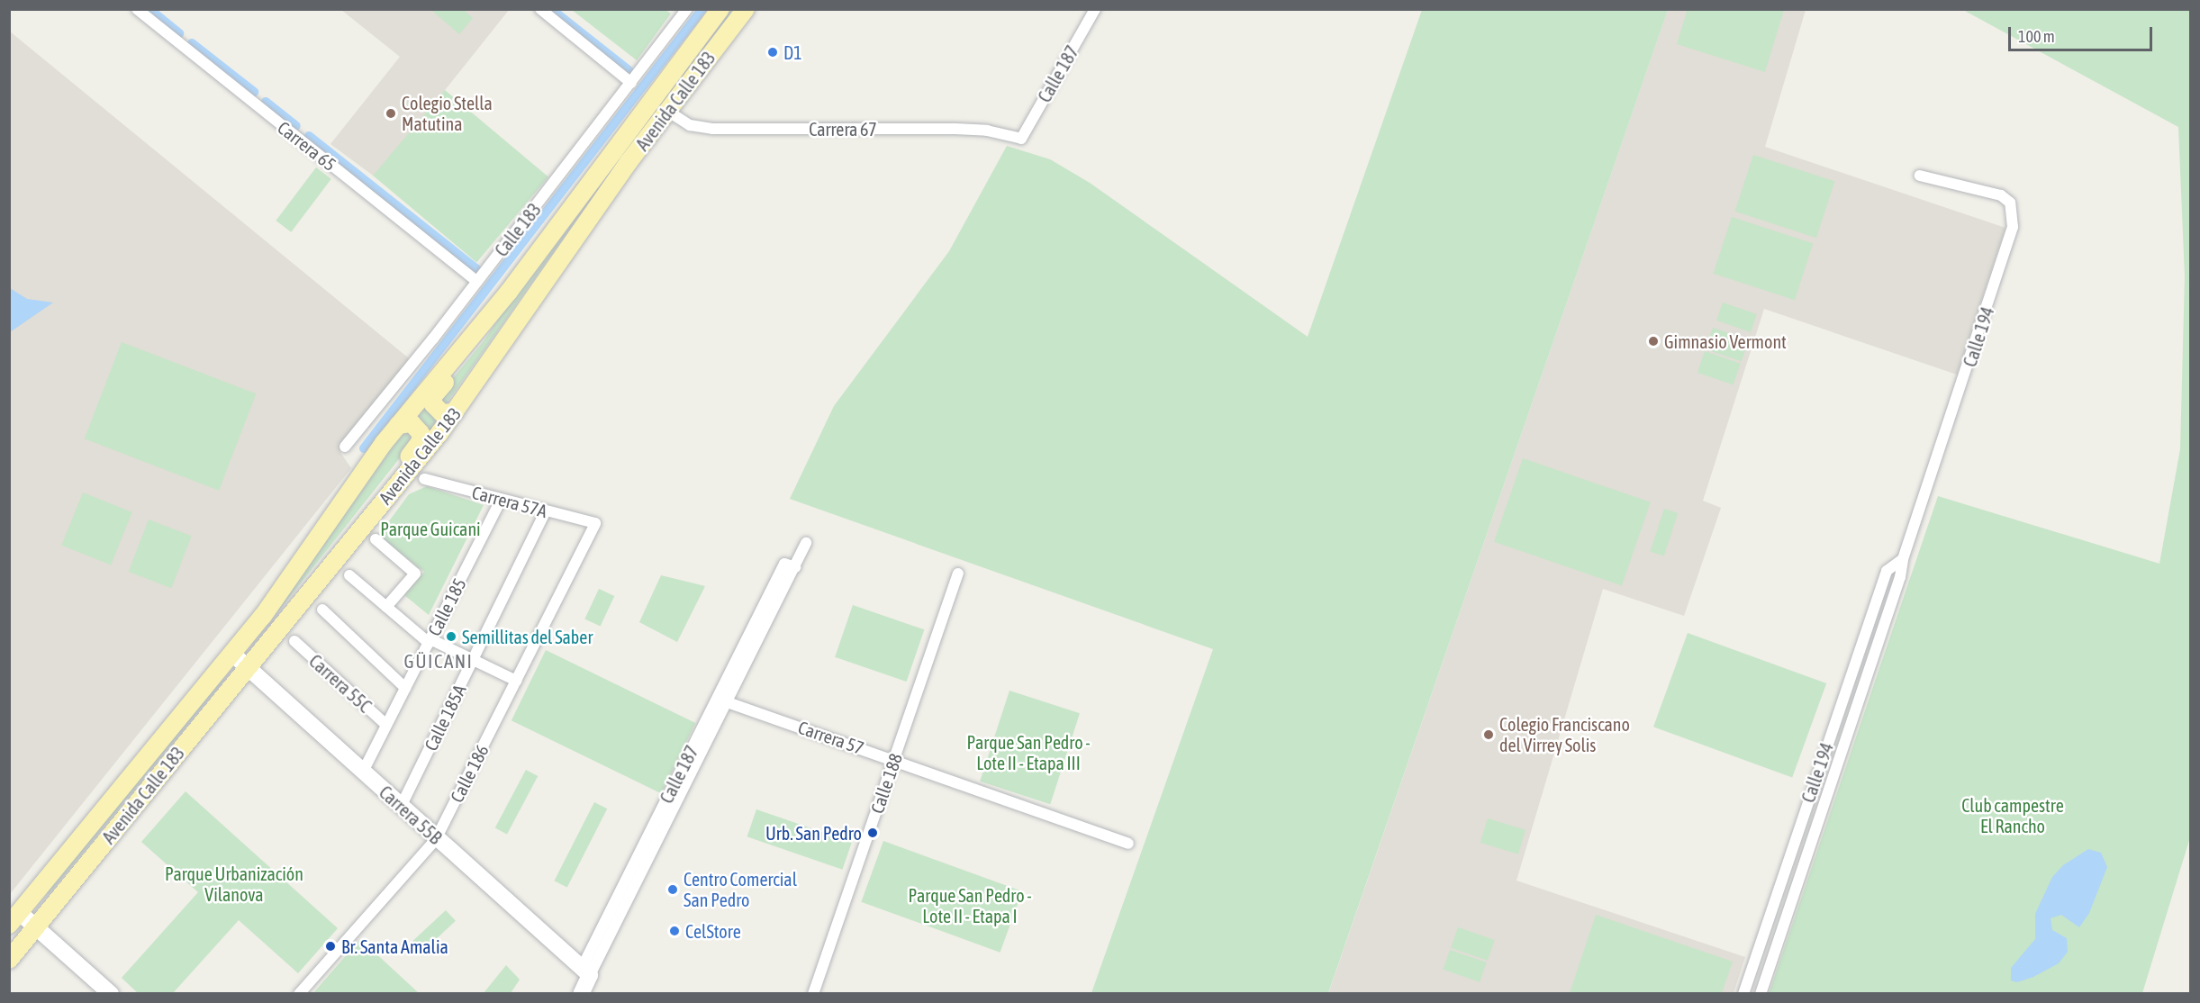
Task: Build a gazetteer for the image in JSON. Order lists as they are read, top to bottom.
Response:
{
  "streets": {
    "main road": ["Avenida Calle 183"],
    "street": [
      "Calle 187",
      "Carrera 67",
      "Carrera 65",
      "Calle 183",
      "Calle 194",
      "Carrera 57A",
      "Calle 185",
      "Carrera 55C",
      "Calle 185A",
      "Carrera 57",
      "Calle 186",
      "Calle 188",
      "Carrera 55B"
    ]
  },
  "crossings": [
    ["Calle 187", "Carrera 67"],
    ["Calle 187", "Carrera 57"],
    ["Calle 187", "Carrera 55B"],
    ["Avenida Calle 183", "Carrera 67"],
    ["Avenida Calle 183", "Carrera 55B"],
    ["Carrera 65", "Calle 183"],
    ["Carrera 57A", "Calle 185"],
    ["Carrera 57A", "Calle 185A"],
    ["Carrera 57A", "Calle 186"],
    ["Calle 185", "Carrera 55C"],
    ["Calle 185", "Carrera 55B"],
    ["Calle 185A", "Carrera 55B"],
    ["Carrera 57", "Calle 188"],
    ["Calle 186", "Carrera 55B"]
  ],
  "districts": ["GÜICANI"],
  "parks": [
    "Parque Guicani",
    "Parque San Pedro - Lote II - Etapa III",
    "Club campestre El Rancho",
    "Parque Urbanización Vilanova",
    "Parque San Pedro - Lote II - Etapa I"
  ],
  "places": [
    "D1",
    "Colegio Stella Matutina",
    "Gimnasio Vermont",
    "Semillitas del Saber",
    "Colegio Franciscano del Virrey Solis",
    "Urb. San Pedro",
    "Centro Comercial San Pedro",
    "CelStore",
    "Br. Santa Amalia"
  ],
  "scale_bar": "100 m"
}
